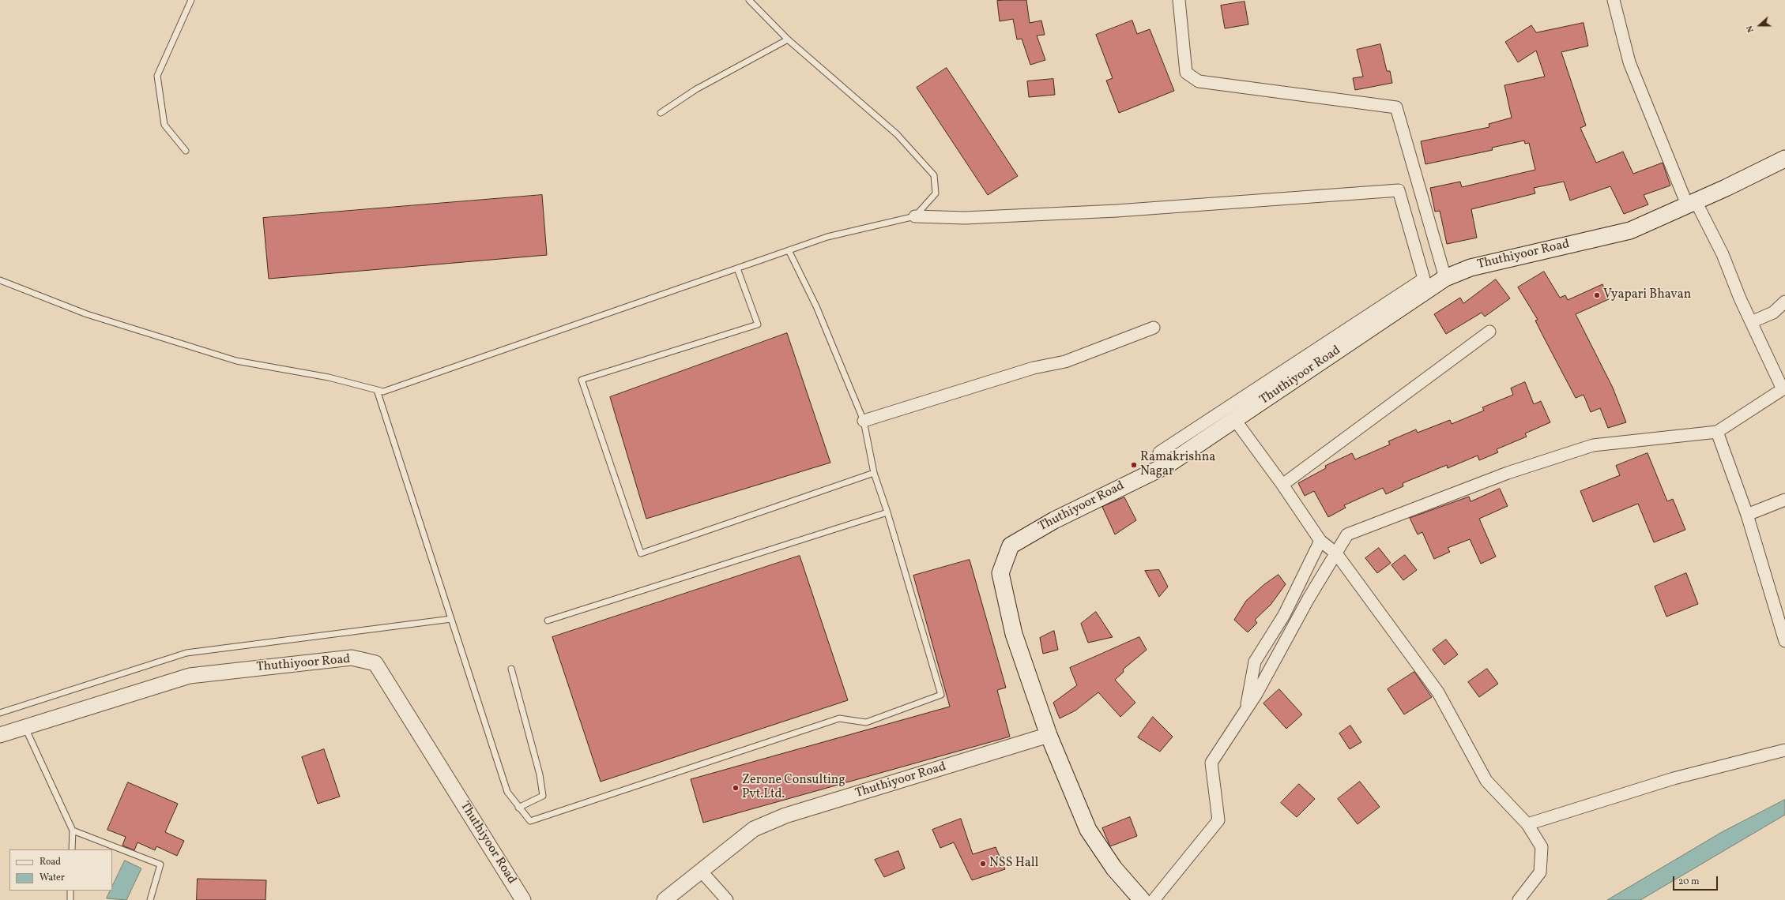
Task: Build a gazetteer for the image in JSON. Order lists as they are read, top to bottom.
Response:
{
  "streets": {
    "main road": ["Thuthiyoor Road"]
  },
  "places": [
    "Vyapari Bhavan",
    "Ramakrishna Nagar",
    "Zerone Consulting Pvt.Ltd.",
    "NSS Hall"
  ],
  "legend": ["Road", "Water"],
  "scale_bar": "20 m",
  "north": "left"
}
